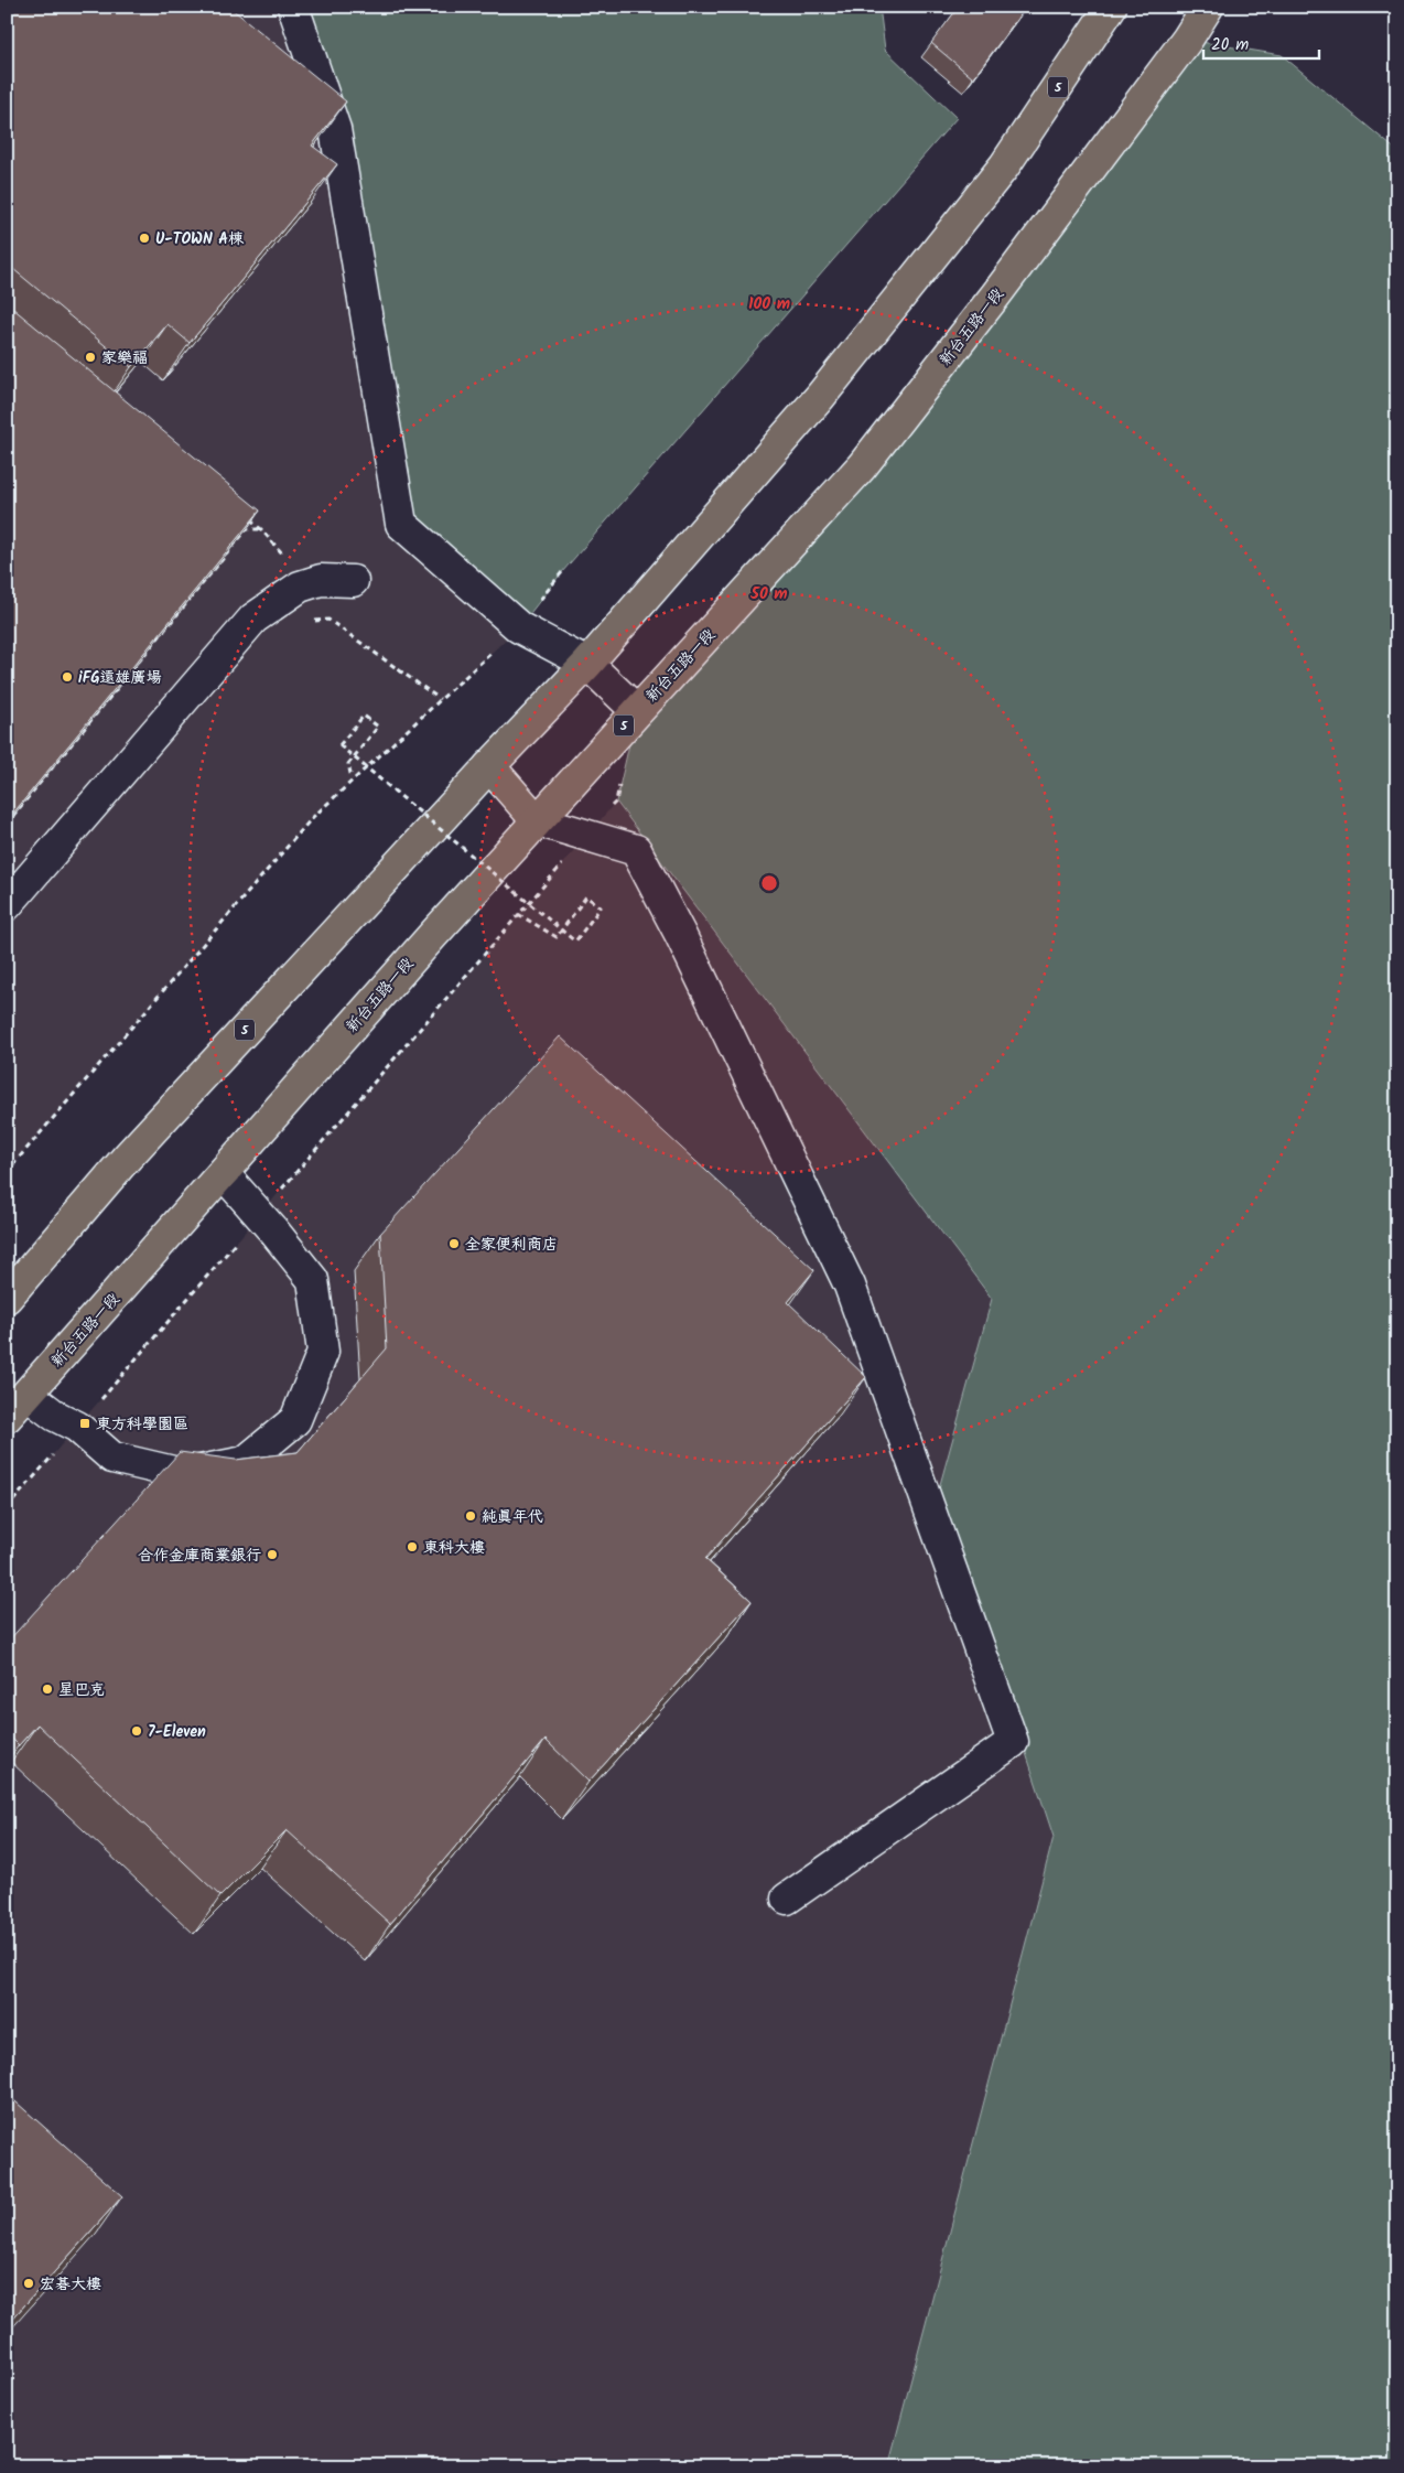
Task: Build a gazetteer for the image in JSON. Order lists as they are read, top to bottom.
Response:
{
  "streets": {
    "main road": ["5", "新台五路一段"]
  },
  "places": {
    "other": [
      "U-TOWN A棟",
      "家樂福",
      "iFG遠雄廣場",
      "全家便利商店",
      "純真年代",
      "東科大樓",
      "合作金庫商業銀行",
      "星巴克",
      "7-Eleven",
      "宏碁大樓"
    ],
    "transit": ["東方科學園區"]
  },
  "scale_bar": "20 m",
  "rings": ["100 m", "50 m"]
}
